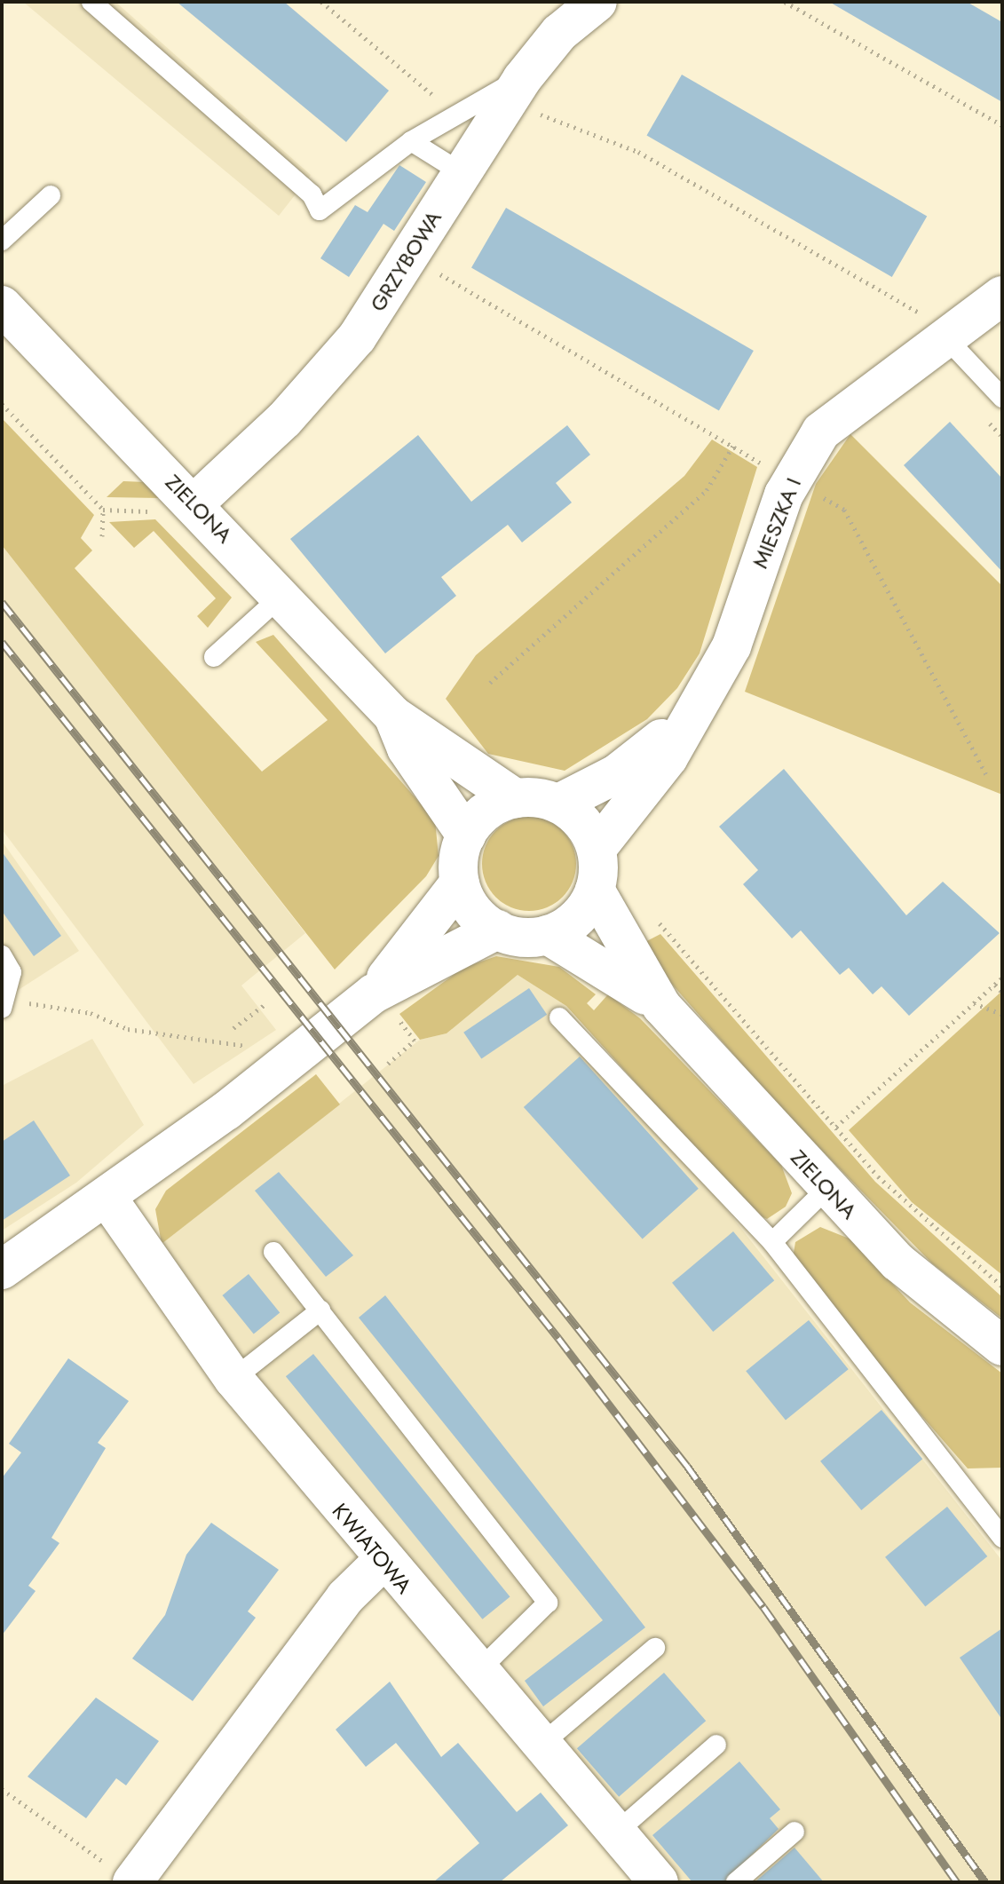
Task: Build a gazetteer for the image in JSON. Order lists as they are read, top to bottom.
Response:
{
  "streets": {
    "street": [
      "GRZYBOWA",
      "ZIELONA",
      "MIESZKA I",
      "KWIATOWA"
    ]
  },
  "crossings": [
    ["GRZYBOWA", "ZIELONA"],
    ["ZIELONA", "MIESZKA I"]
  ]
}
